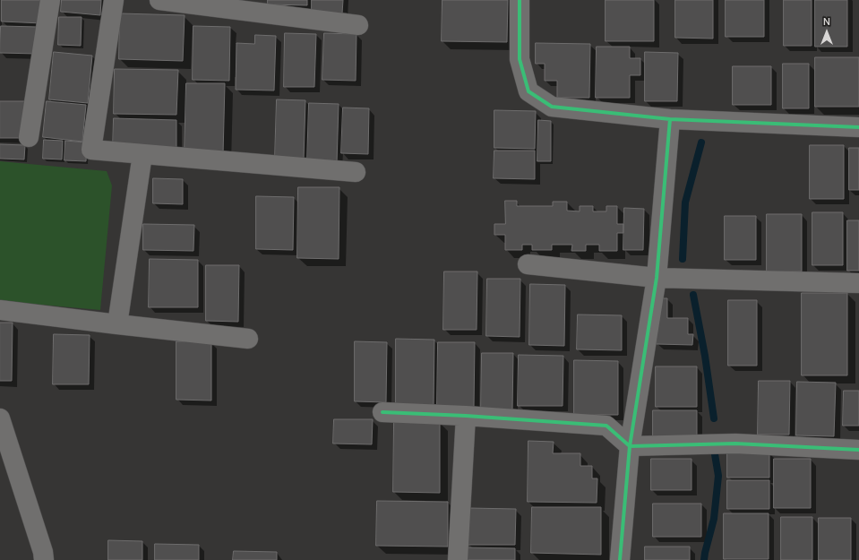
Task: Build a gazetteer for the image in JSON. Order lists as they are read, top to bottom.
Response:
{
  "north": "top"
}
